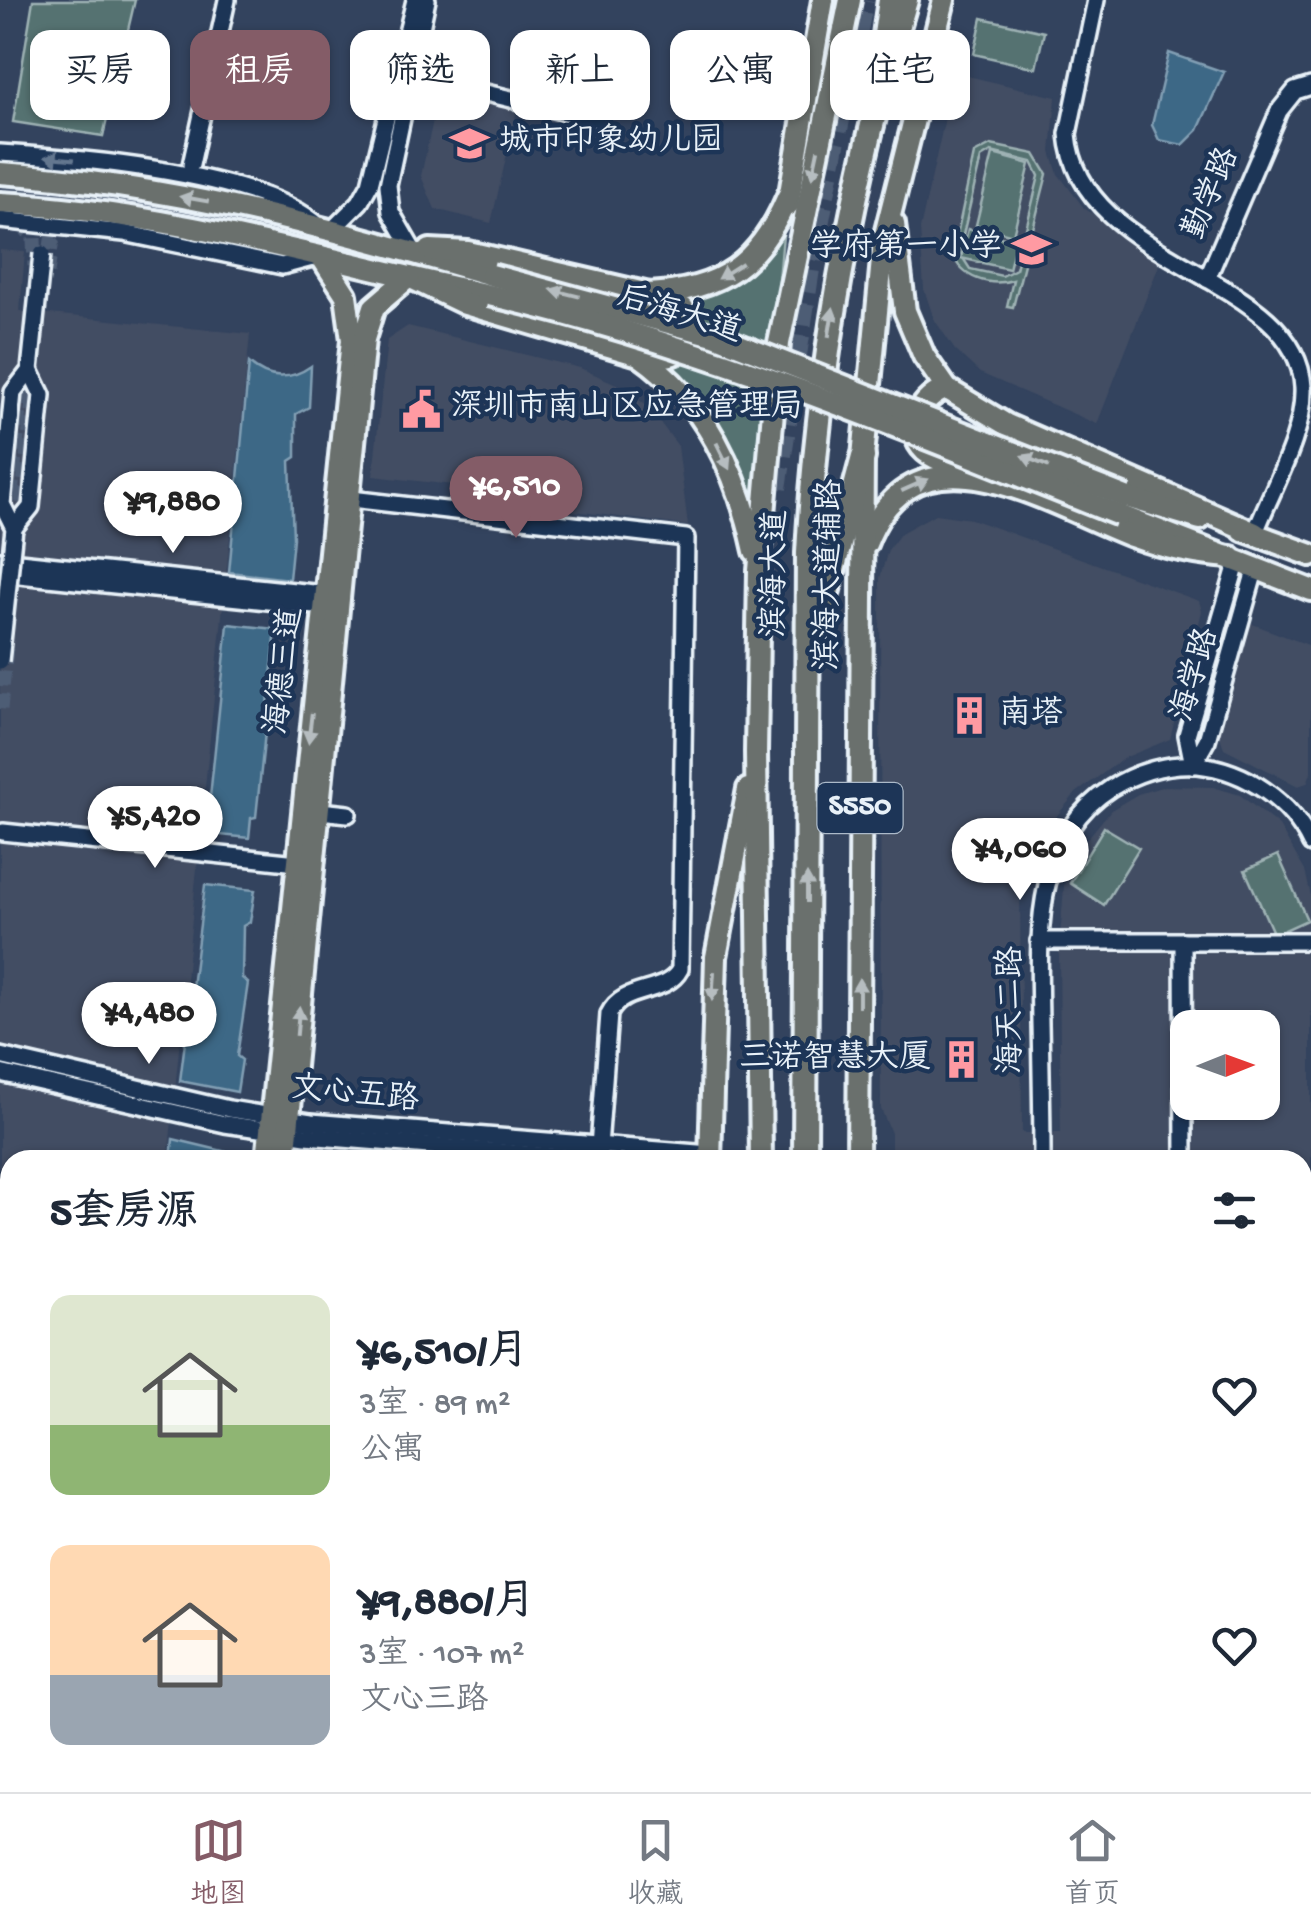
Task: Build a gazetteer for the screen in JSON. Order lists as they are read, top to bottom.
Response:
{
  "streets": {
    "highway": ["滨海大道", "S550"],
    "main road": ["后海大道", "滨海大道辅路", "海德三道"],
    "street": [
      "勤学路",
      "海学路",
      "海天二路",
      "文心五路"
    ]
  },
  "crossings": [
    ["勤学路", "后海大道"],
    ["后海大道", "海德三道"],
    ["后海大道", "海学路"],
    ["海德三道", "文心五路"],
    ["海学路", "海天二路"]
  ],
  "places": {
    "school or university": ["城市印象幼儿园", "学府第一小学"],
    "public building": ["深圳市南山区应急管理局"],
    "building": ["南塔", "三诺智慧大厦"]
  },
  "north": "right",
  "page": {
    "chip": [
      "买房",
      "租房",
      "筛选",
      "新上",
      "公寓",
      "住宅"
    ],
    "price": [
      "¥6,510",
      "¥9,880",
      "¥5,420",
      "¥4,060",
      "¥4,480"
    ],
    "heading": "5套房源",
    "list": [
      {
        "name": "¥6,510/月",
        "note": "3室 · 89 m² · 公寓"
      },
      {
        "name": "¥9,880/月",
        "note": "3室 · 107 m² · 文心三路"
      }
    ],
    "tabs": ["地图", "收藏", "首页"]
  }
}
